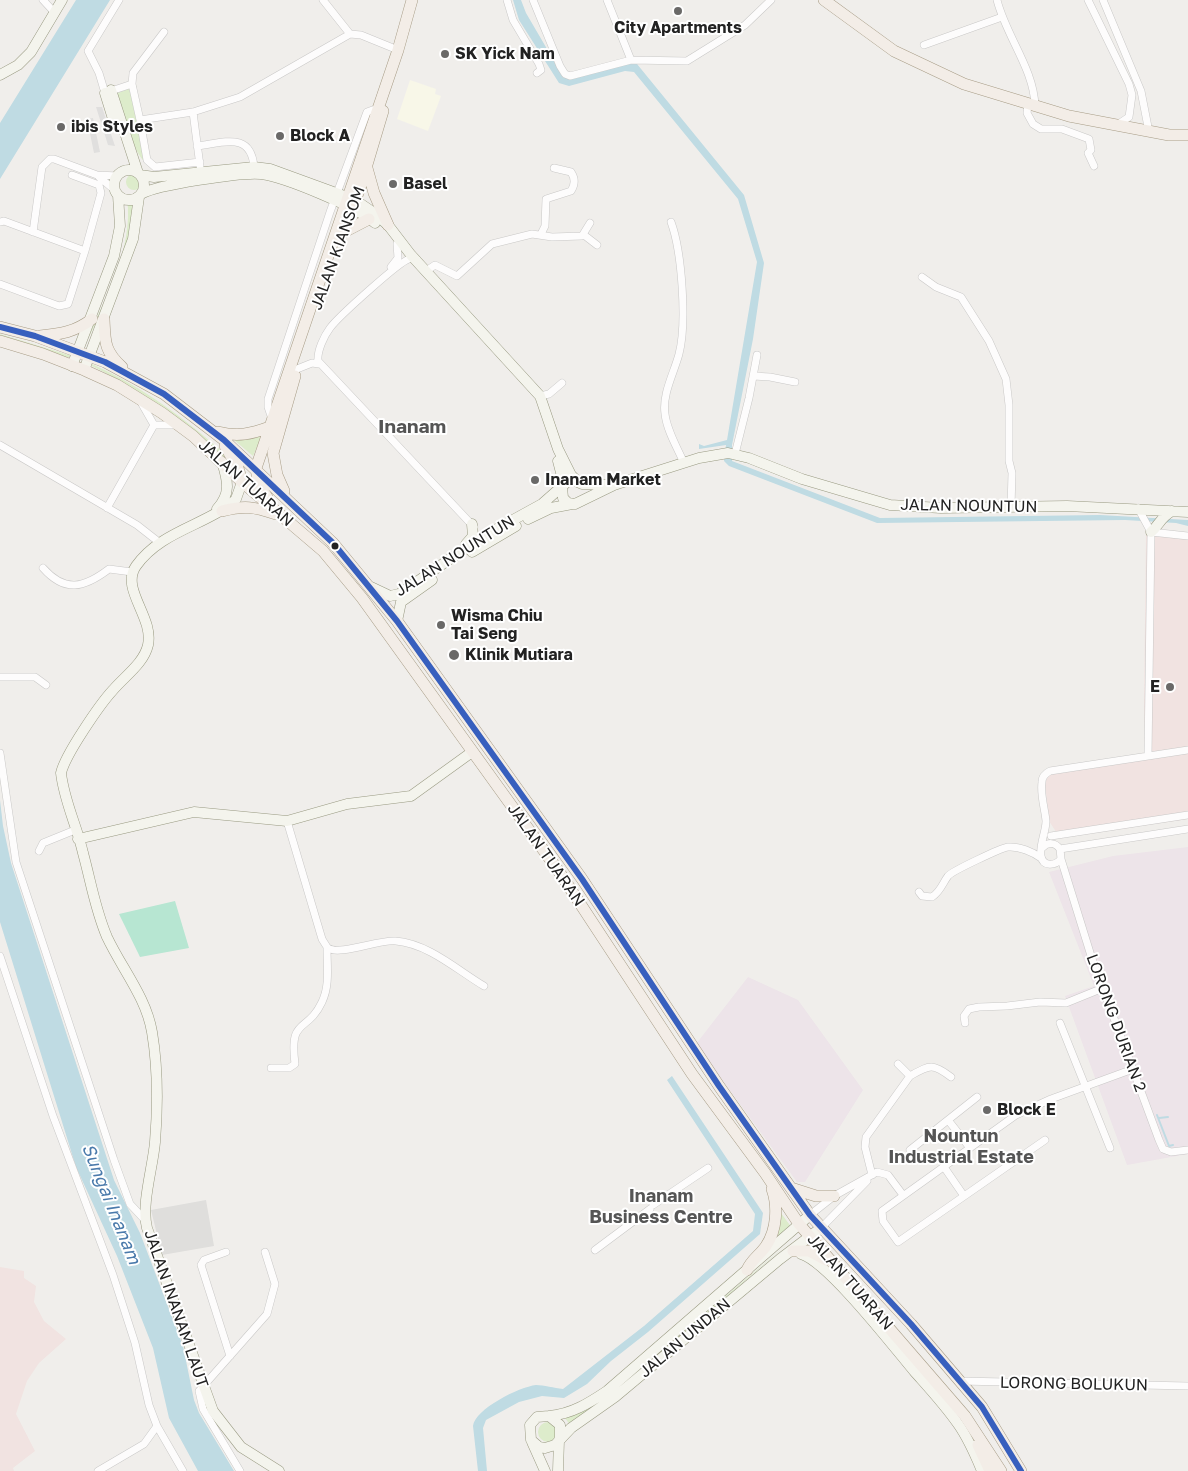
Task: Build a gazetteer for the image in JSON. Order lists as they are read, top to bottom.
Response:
{
  "streets": {
    "main road": ["JALAN KIANSOM", "JALAN TUARAN"],
    "street": [
      "JALAN NOUNTUN",
      "LORONG DURIAN 2",
      "JALAN INANAM LAUT",
      "JALAN UNDAN",
      "LORONG BOLUKUN"
    ]
  },
  "crossings": [
    ["JALAN KIANSOM", "JALAN TUARAN"],
    ["JALAN TUARAN", "JALAN NOUNTUN"],
    ["JALAN TUARAN", "JALAN UNDAN"],
    ["JALAN TUARAN", "LORONG BOLUKUN"]
  ],
  "districts": ["Inanam", "Nountun Industrial Estate", "Inanam Business Centre"],
  "water": ["Sungai Inanam"],
  "places": [
    "City Apartments",
    "SK Yick Nam",
    "ibis Styles",
    "Block A",
    "Basel",
    "Inanam Market",
    "Wisma Chiu Tai Seng",
    "Klinik Mutiara",
    "E",
    "Block E"
  ]
}
